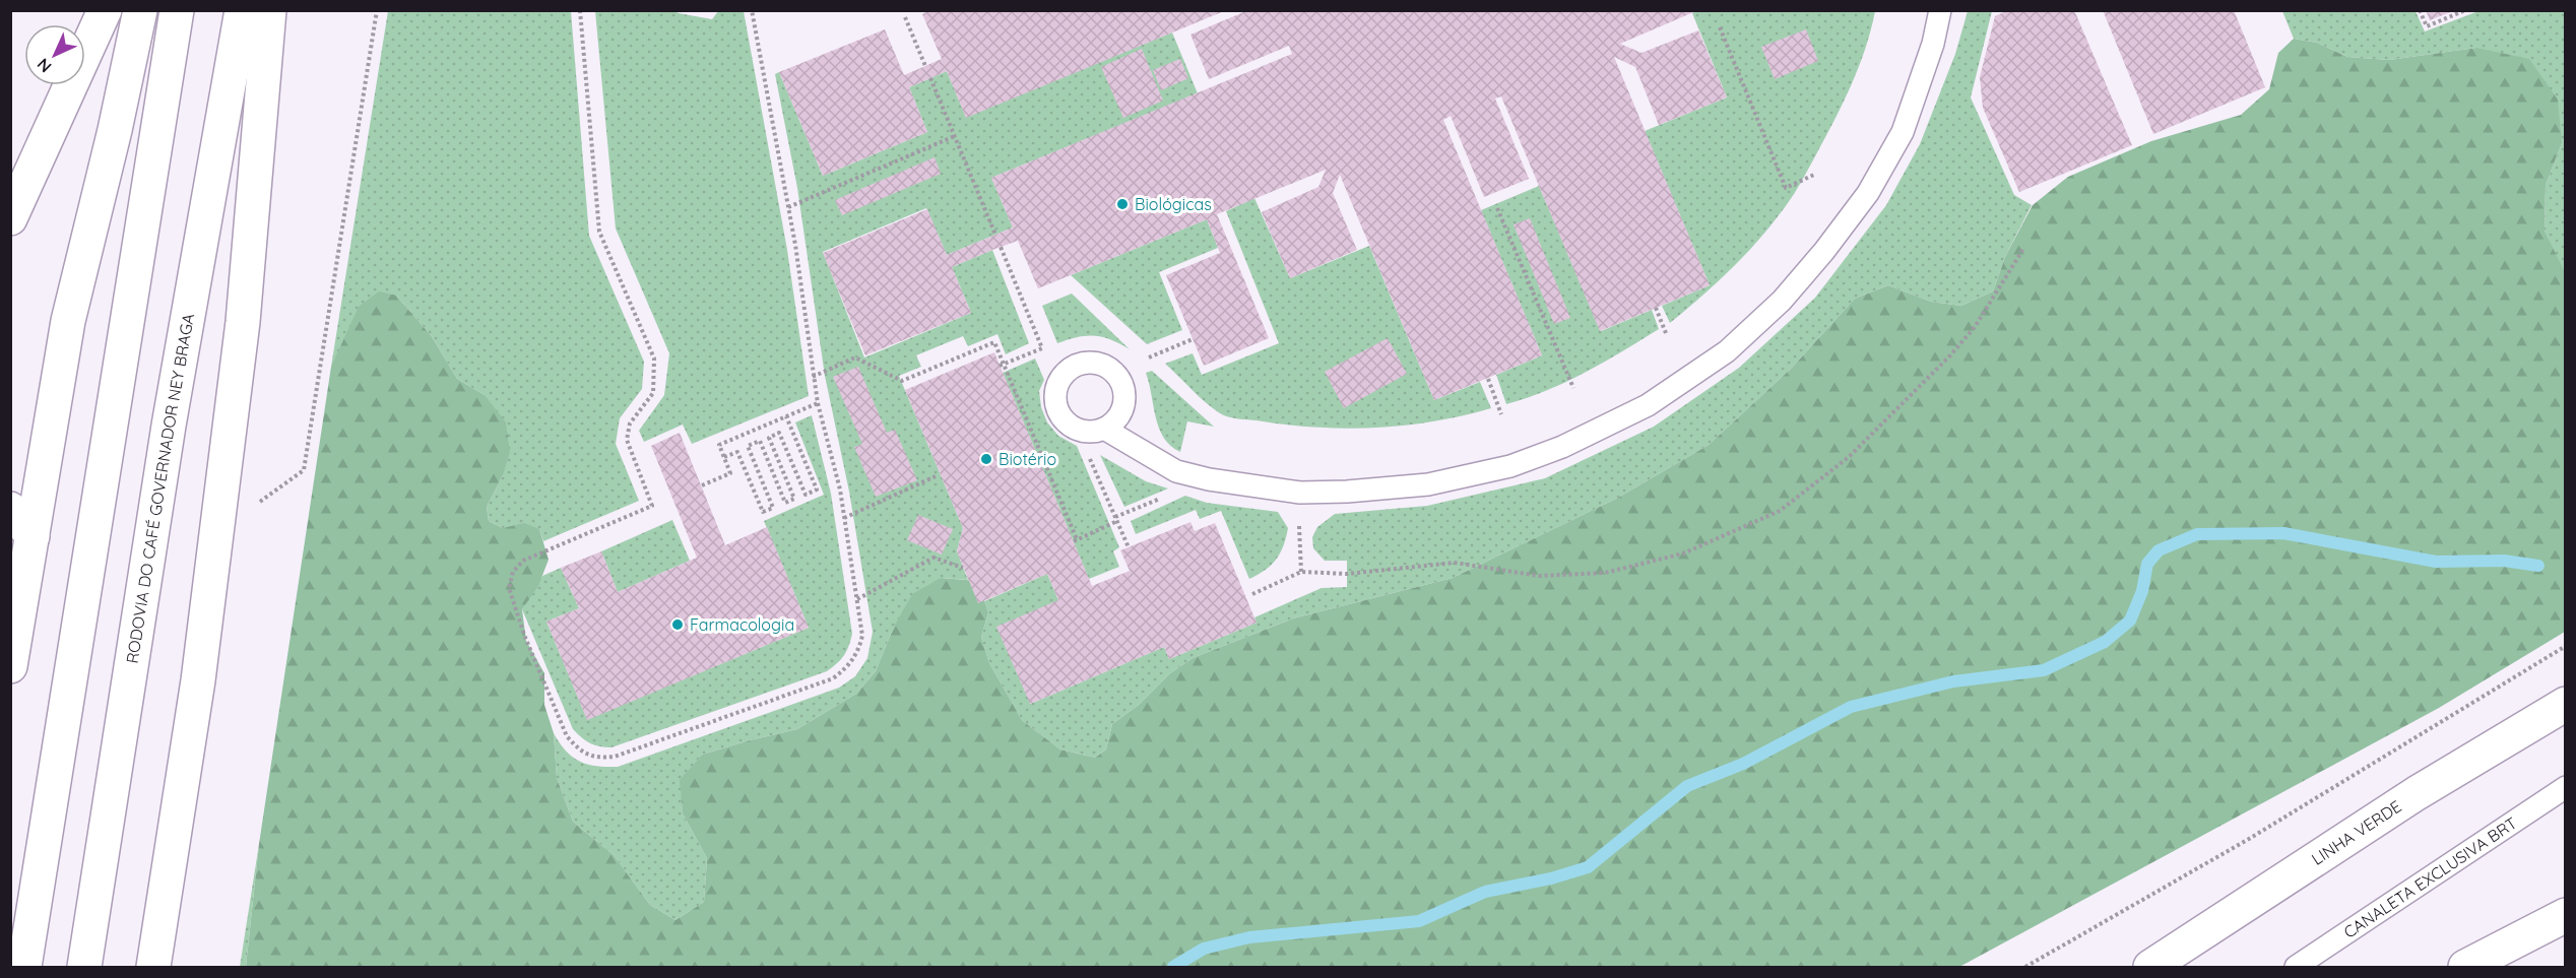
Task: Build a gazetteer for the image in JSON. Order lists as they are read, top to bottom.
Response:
{
  "streets": {
    "main road": ["RODOVIA DO CAFÉ GOVERNADOR NEY BRAGA", "LINHA VERDE"],
    "lane": ["CANALETA EXCLUSIVA BRT"]
  },
  "places": ["Biológicas", "Biotério", "Farmacologia"],
  "north": "bottom left"
}
